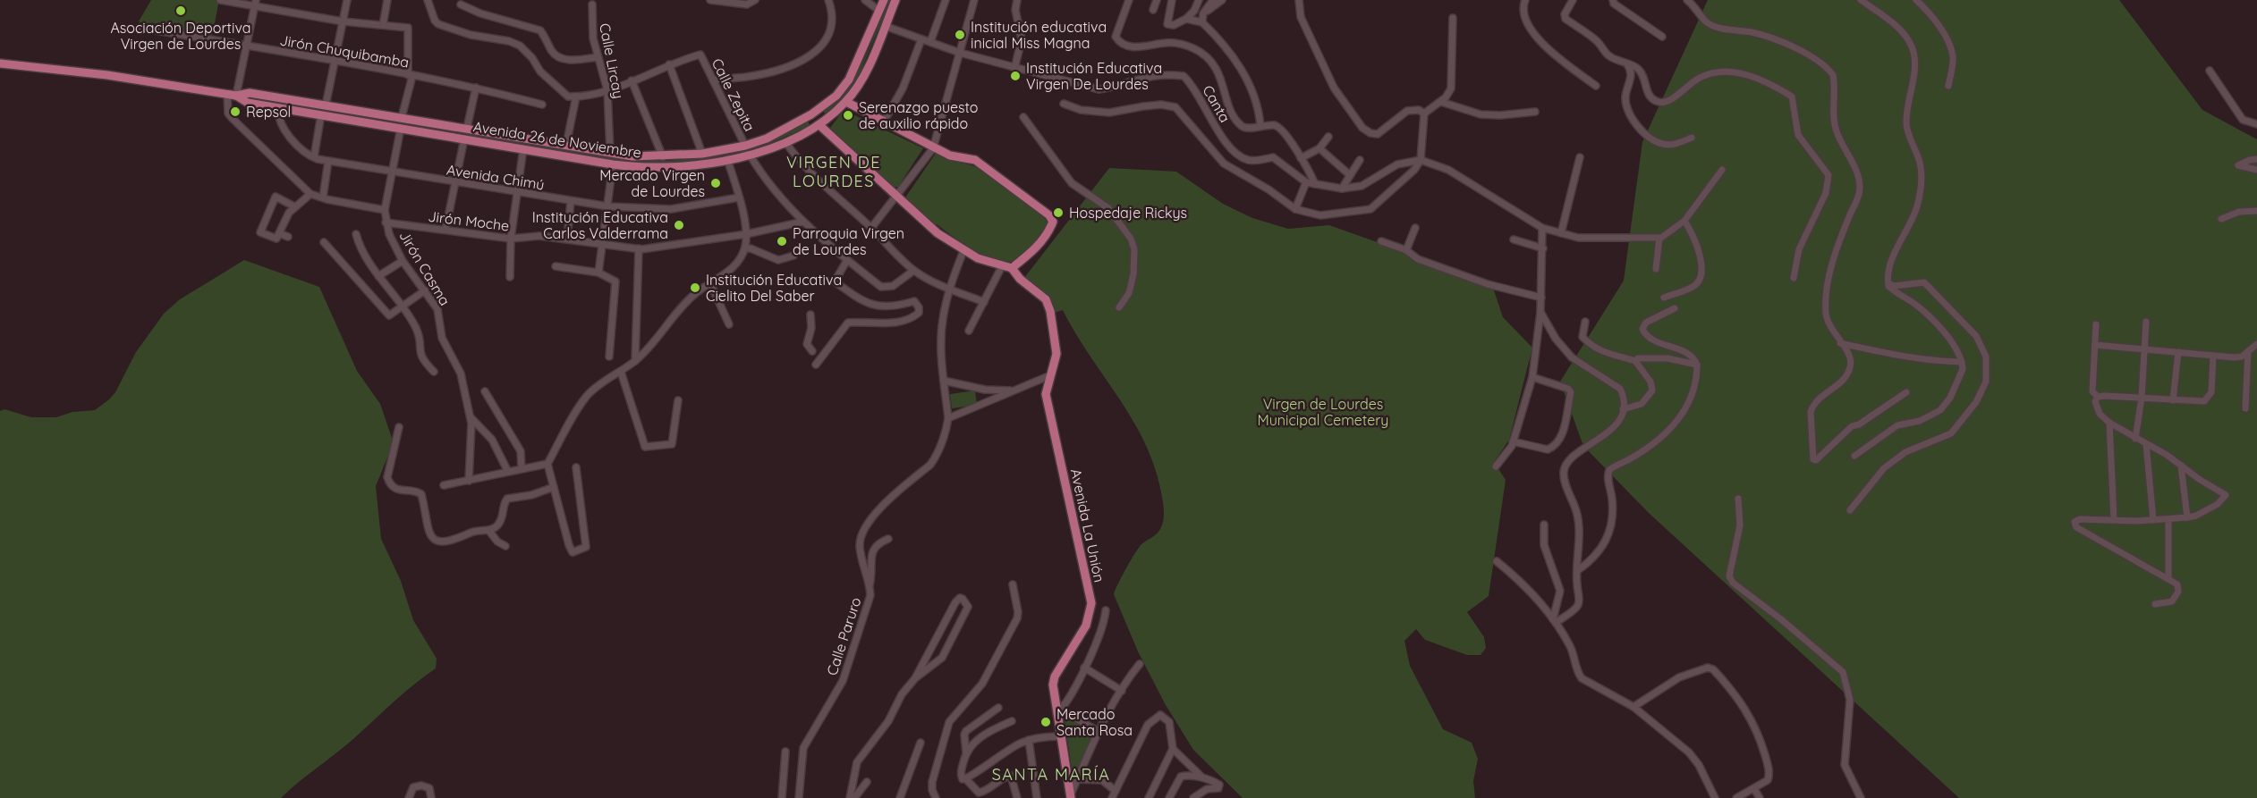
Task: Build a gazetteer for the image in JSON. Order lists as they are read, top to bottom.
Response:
{
  "streets": {
    "main road": ["Avenida 26 de Noviembre", "Avenida La Unión"],
    "street": [
      "Jirón Chuquibamba",
      "Calle Lircay",
      "Calle Zepita",
      "Canta",
      "Avenida Chimú",
      "Jirón Moche",
      "Jirón Casma",
      "Calle Paruro"
    ]
  },
  "crossings": [
    ["Calle Lircay", "Avenida 26 de Noviembre"],
    ["Calle Zepita", "Avenida 26 de Noviembre"],
    ["Canta", "Avenida 26 de Noviembre"],
    ["Avenida 26 de Noviembre", "Avenida Chimú"],
    ["Avenida 26 de Noviembre", "Jirón Casma"],
    ["Avenida Chimú", "Jirón Casma"],
    ["Jirón Moche", "Jirón Casma"]
  ],
  "districts": ["VIRGEN DE LOURDES", "SANTA MARÍA"],
  "parks": ["Virgen de Lourdes Municipal Cemetery"],
  "places": [
    "Asociación Deportiva Virgen de Lourdes",
    "Institución educativa inicial Miss Magna",
    "Institución Educativa Virgen De Lourdes",
    "Repsol",
    "Serenazgo puesto de auxilio rápido",
    "Mercado Virgen de Lourdes",
    "Hospedaje Rickys",
    "Institución Educativa Carlos Valderrama",
    "Parroquia Virgen de Lourdes",
    "Institución Educativa Cielito Del Saber",
    "Mercado Santa Rosa"
  ]
}
